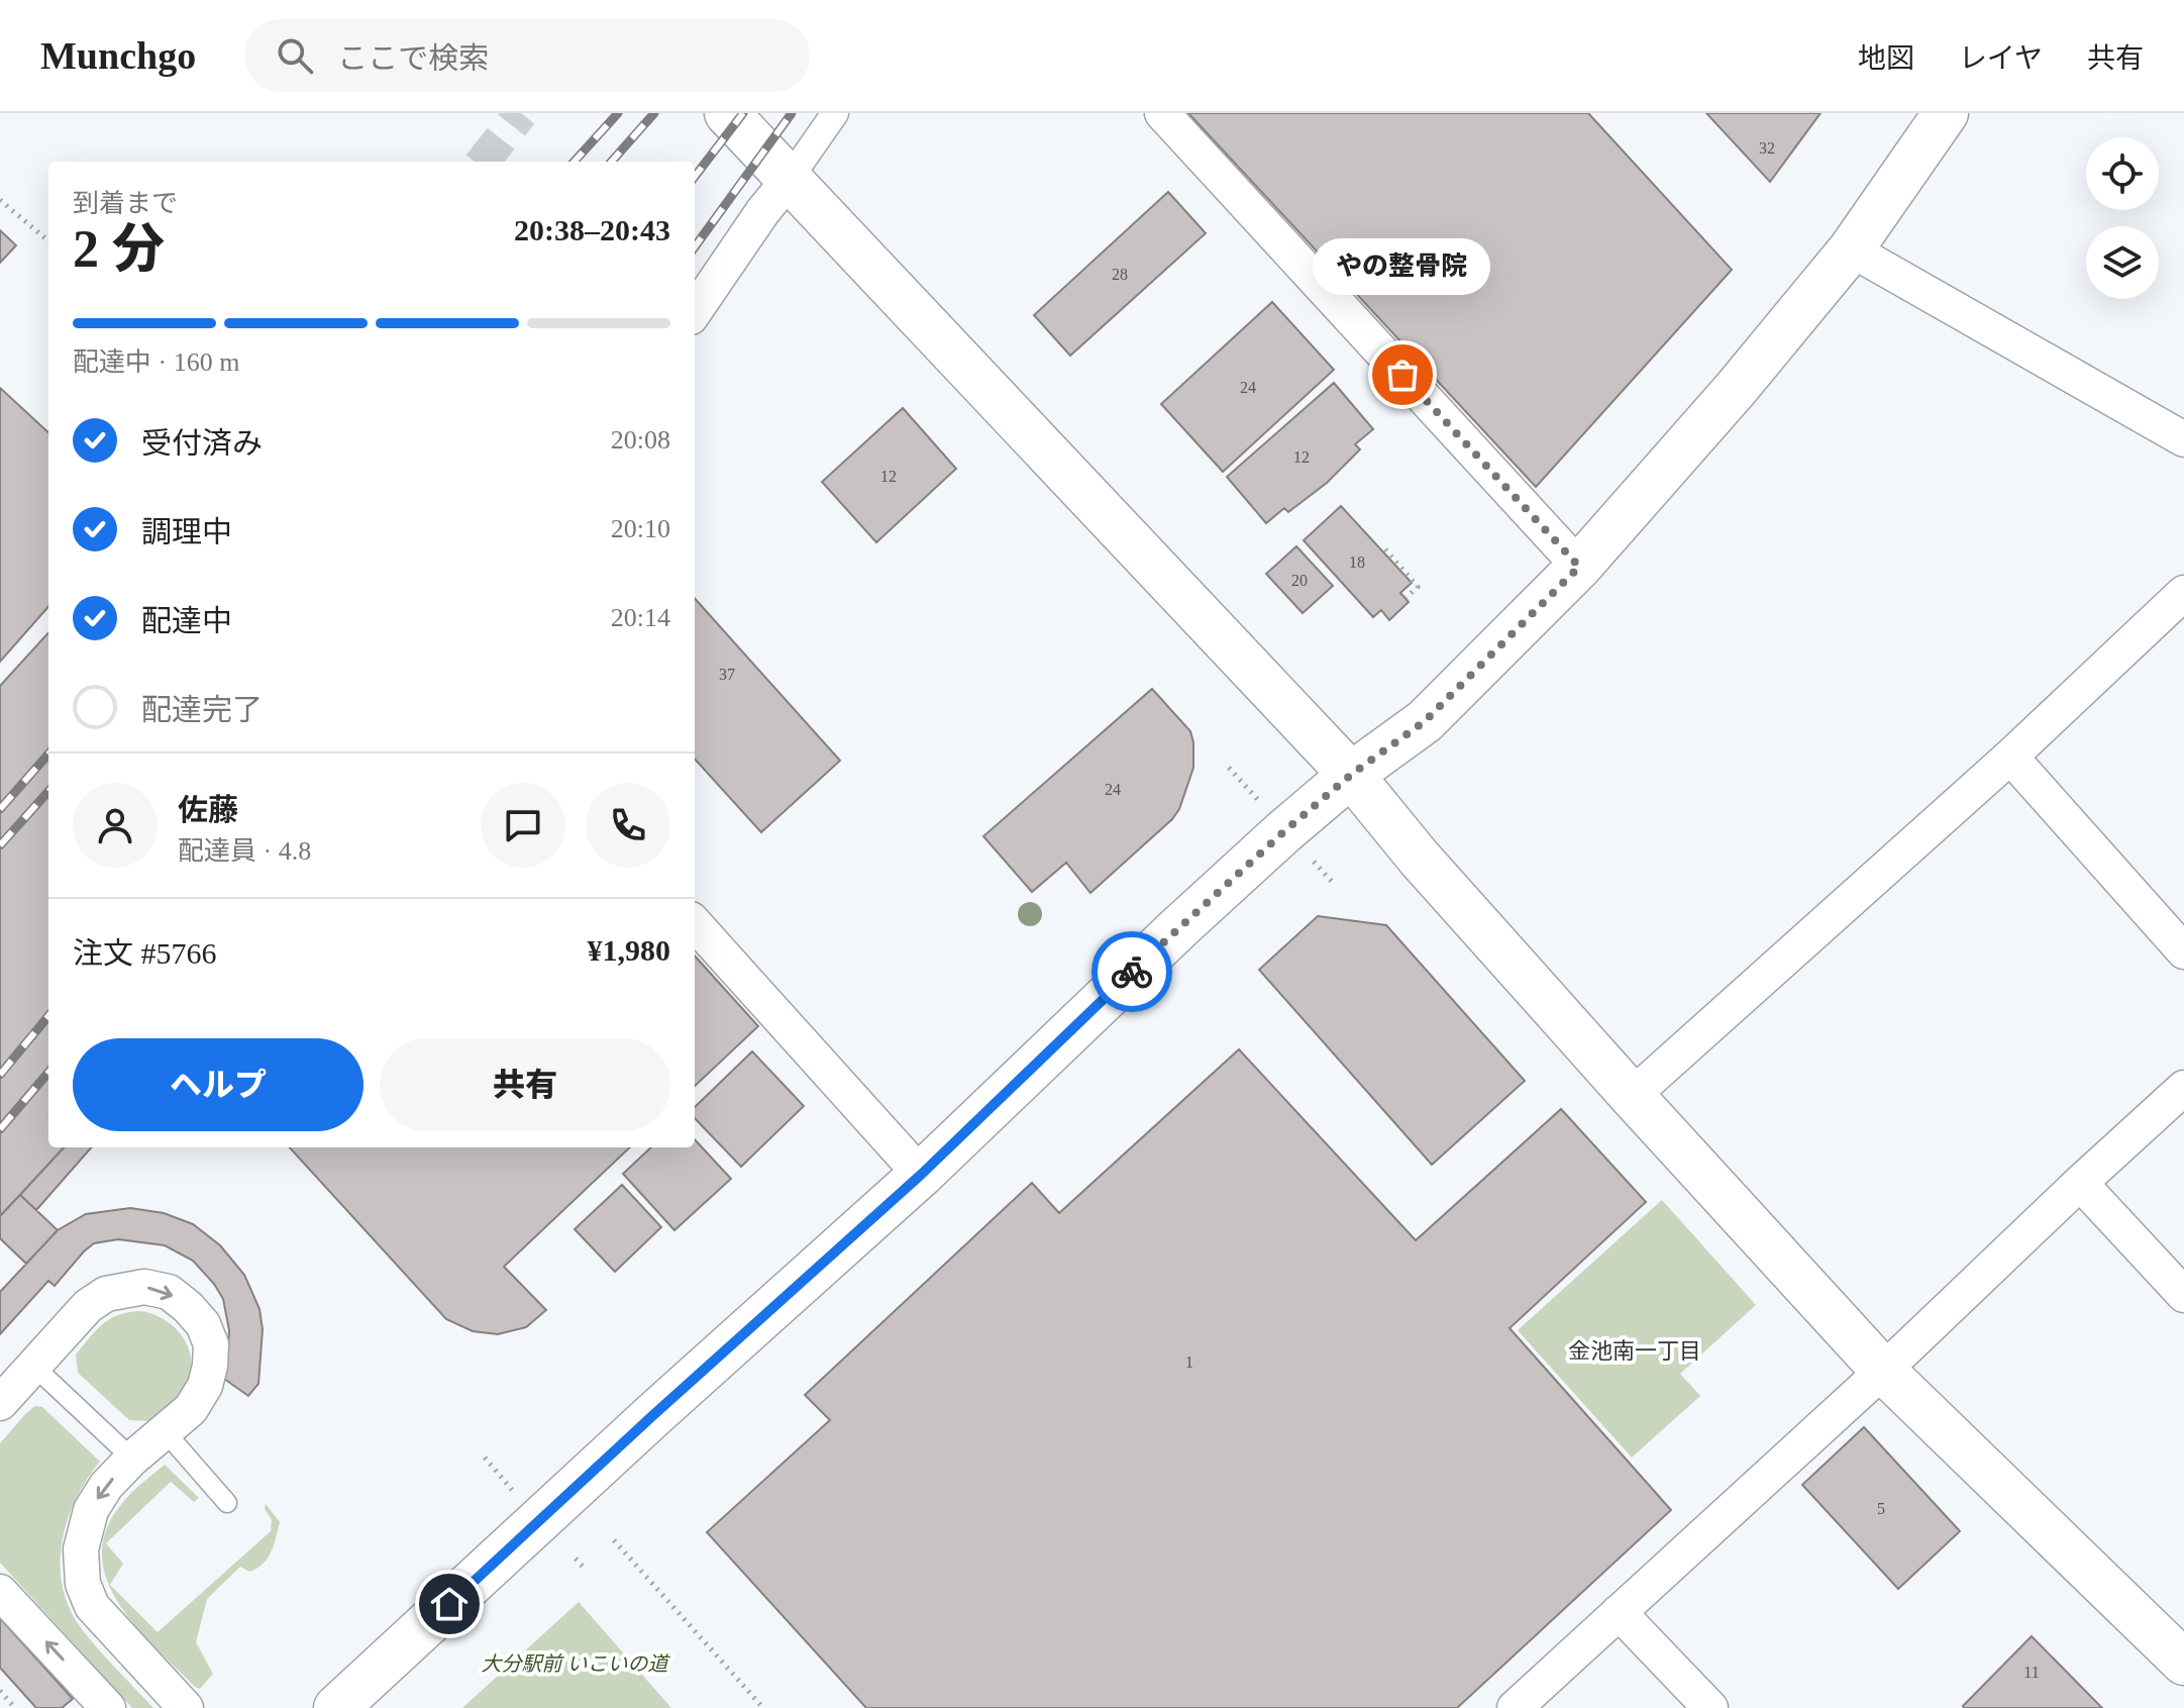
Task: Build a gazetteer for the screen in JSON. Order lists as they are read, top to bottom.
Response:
{
  "districts": ["金池南一丁目"],
  "parks": ["大分駅前 いこいの道"],
  "places": ["やの整骨院"],
  "house_numbers": [
    "32",
    "28",
    "24",
    "12",
    "12",
    "18",
    "20",
    "37",
    "24",
    "1",
    "5",
    "11"
  ],
  "page": {
    "header": "Munchgo",
    "search": "ここで検索",
    "nav": ["地図", "レイヤ", "共有"],
    "heading": ["2 分", "到着まで", "20:38–20:43"],
    "panel": [
      "佐藤",
      "配達員 · 4.8",
      "注文 #5766",
      "¥1,980"
    ],
    "bubble": "やの整骨院",
    "bar": "配達中 · 160 m",
    "list": [
      ["受付済み", "20:08"],
      ["調理中", "20:10"],
      ["配達中", "20:14"],
      "配達完了"
    ],
    "buttons": ["ヘルプ", "共有"]
  }
}
